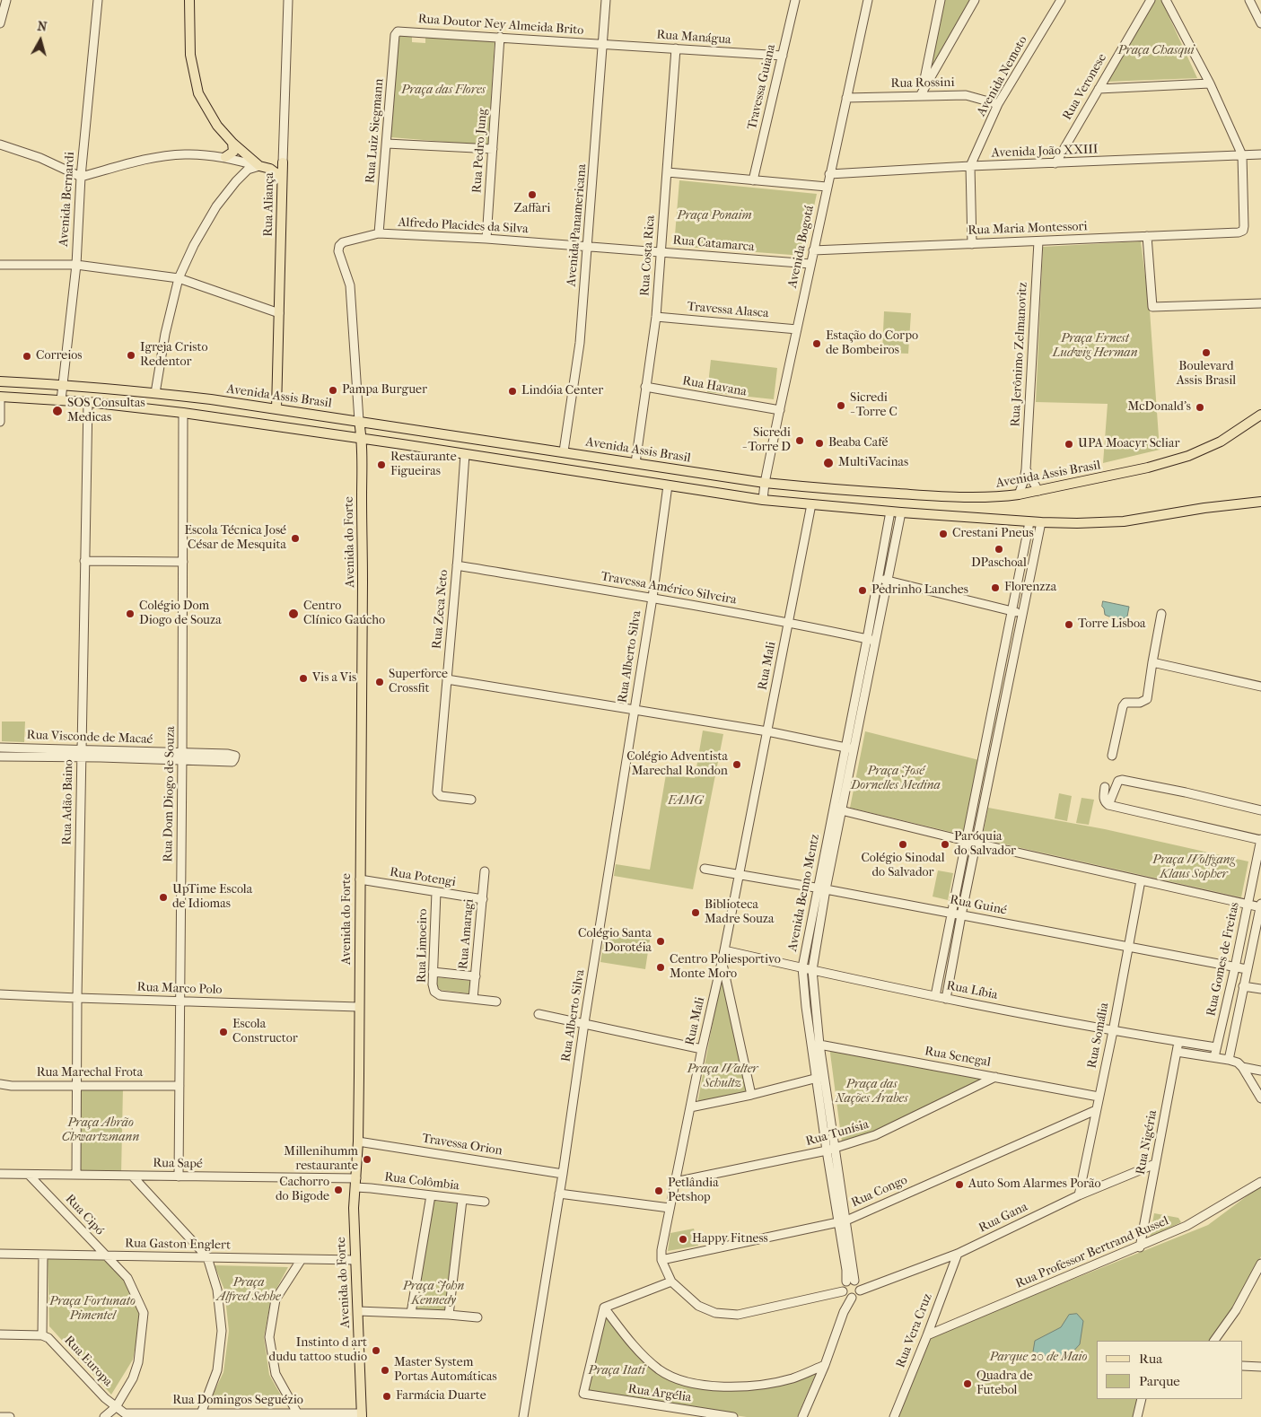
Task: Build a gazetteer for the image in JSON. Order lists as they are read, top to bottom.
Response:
{
  "streets": {
    "main road": ["Rua Aliança", "Avenida Assis Brasil", "Avenida do Forte"],
    "street": [
      "Rua Doutor Ney Almeida Brito",
      "Rua Manágua",
      "Avenida Nemoto",
      "Rua Rossini",
      "Travessa Guiana",
      "Rua Veronese",
      "Rua Luiz Siegmann",
      "Rua Pedro Jung",
      "Avenida João XXIII",
      "Avenida Bernardi",
      "Avenida Panamericana",
      "Alfredo Placides da Silva",
      "Rua Maria Montessori",
      "Rua Catamarca",
      "Avenida Bogotá",
      "Rua Costa Rica",
      "Travessa Alasca",
      "Rua Jerônimo Zelmanovitz",
      "Rua Havana",
      "Travessa Américo Silveira",
      "Rua Zeca Neto",
      "Rua Alberto Silva",
      "Rua Mali",
      "Rua Visconde de Macaé",
      "Rua Dom Diogo de Souza",
      "Rua Adão Baino",
      "Rua Potengi",
      "Avenida Benno Mentz",
      "Rua Guiné",
      "Rua Amaragi",
      "Rua Limoeiro",
      "Rua Gomes de Freitas",
      "Rua Marco Polo",
      "Rua Líbia",
      "Rua Somália",
      "Rua Senegal",
      "Rua Marechal Frota",
      "Rua Tunísia",
      "Rua Nigéria",
      "Travessa Orion",
      "Rua Sapé",
      "Rua Colômbia",
      "Rua Congo",
      "Rua Cipó",
      "Rua Gana",
      "Rua Gaston Englert",
      "Rua Professor Bertrand Russel",
      "Rua Vera Cruz",
      "Rua Europa",
      "Rua Argélia",
      "Rua Domingos Seguézio"
    ]
  },
  "crossings": [
    ["Rua Doutor Ney Almeida Brito", "Rua Manágua"],
    ["Rua Doutor Ney Almeida Brito", "Rua Luiz Siegmann"],
    ["Rua Doutor Ney Almeida Brito", "Rua Pedro Jung"],
    ["Rua Doutor Ney Almeida Brito", "Avenida Panamericana"],
    ["Rua Manágua", "Travessa Guiana"],
    ["Rua Manágua", "Avenida Panamericana"],
    ["Rua Manágua", "Rua Costa Rica"],
    ["Avenida Nemoto", "Rua Rossini"],
    ["Avenida Nemoto", "Avenida João XXIII"],
    ["Rua Rossini", "Avenida Bogotá"],
    ["Rua Veronese", "Avenida João XXIII"],
    ["Rua Luiz Siegmann", "Alfredo Placides da Silva"],
    ["Rua Pedro Jung", "Alfredo Placides da Silva"],
    ["Avenida João XXIII", "Rua Maria Montessori"],
    ["Avenida João XXIII", "Avenida Bogotá"],
    ["Avenida Bernardi", "Avenida Assis Brasil"],
    ["Rua Aliança", "Avenida Assis Brasil"],
    ["Avenida Panamericana", "Alfredo Placides da Silva"],
    ["Avenida Panamericana", "Rua Catamarca"],
    ["Avenida Panamericana", "Avenida Assis Brasil"],
    ["Alfredo Placides da Silva", "Rua Catamarca"],
    ["Alfredo Placides da Silva", "Avenida Assis Brasil"],
    ["Alfredo Placides da Silva", "Avenida do Forte"],
    ["Rua Maria Montessori", "Avenida Bogotá"],
    ["Rua Maria Montessori", "Rua Jerônimo Zelmanovitz"],
    ["Rua Catamarca", "Avenida Bogotá"],
    ["Rua Catamarca", "Rua Costa Rica"],
    ["Avenida Bogotá", "Travessa Alasca"],
    ["Avenida Bogotá", "Rua Havana"],
    ["Avenida Bogotá", "Avenida Assis Brasil"],
    ["Rua Costa Rica", "Travessa Alasca"],
    ["Rua Costa Rica", "Rua Havana"],
    ["Rua Costa Rica", "Avenida Assis Brasil"],
    ["Rua Jerônimo Zelmanovitz", "Avenida Assis Brasil"],
    ["Avenida Assis Brasil", "Avenida do Forte"],
    ["Avenida do Forte", "Rua Potengi"],
    ["Avenida do Forte", "Rua Marco Polo"],
    ["Avenida do Forte", "Travessa Orion"],
    ["Avenida do Forte", "Rua Sapé"],
    ["Avenida do Forte", "Rua Colômbia"],
    ["Avenida do Forte", "Rua Gaston Englert"],
    ["Avenida do Forte", "Rua Domingos Seguézio"],
    ["Travessa Américo Silveira", "Rua Zeca Neto"],
    ["Travessa Américo Silveira", "Rua Alberto Silva"],
    ["Travessa Américo Silveira", "Rua Mali"],
    ["Travessa Américo Silveira", "Avenida Benno Mentz"],
    ["Rua Alberto Silva", "Travessa Orion"],
    ["Rua Mali", "Rua Guiné"],
    ["Rua Mali", "Rua Líbia"],
    ["Rua Mali", "Rua Tunísia"],
    ["Rua Mali", "Rua Congo"],
    ["Rua Visconde de Macaé", "Rua Dom Diogo de Souza"],
    ["Rua Visconde de Macaé", "Rua Adão Baino"],
    ["Rua Dom Diogo de Souza", "Rua Marco Polo"],
    ["Rua Dom Diogo de Souza", "Rua Marechal Frota"],
    ["Rua Dom Diogo de Souza", "Rua Sapé"],
    ["Rua Adão Baino", "Rua Marco Polo"],
    ["Rua Adão Baino", "Rua Marechal Frota"],
    ["Rua Adão Baino", "Rua Sapé"],
    ["Rua Potengi", "Rua Amaragi"],
    ["Rua Potengi", "Rua Limoeiro"],
    ["Avenida Benno Mentz", "Rua Guiné"],
    ["Avenida Benno Mentz", "Rua Líbia"],
    ["Avenida Benno Mentz", "Rua Senegal"],
    ["Avenida Benno Mentz", "Rua Tunísia"],
    ["Avenida Benno Mentz", "Rua Congo"],
    ["Avenida Benno Mentz", "Rua Gana"],
    ["Rua Guiné", "Rua Gomes de Freitas"],
    ["Rua Guiné", "Rua Somália"],
    ["Rua Amaragi", "Rua Limoeiro"],
    ["Rua Gomes de Freitas", "Rua Líbia"],
    ["Rua Líbia", "Rua Somália"],
    ["Rua Líbia", "Rua Nigéria"],
    ["Rua Somália", "Rua Senegal"],
    ["Rua Somália", "Rua Congo"],
    ["Rua Somália", "Rua Gana"],
    ["Rua Senegal", "Rua Tunísia"],
    ["Rua Nigéria", "Rua Gana"],
    ["Rua Nigéria", "Rua Professor Bertrand Russel"],
    ["Rua Sapé", "Rua Colômbia"],
    ["Rua Sapé", "Rua Cipó"],
    ["Rua Cipó", "Rua Gaston Englert"],
    ["Rua Cipó", "Rua Europa"],
    ["Rua Cipó", "Rua Domingos Seguézio"],
    ["Rua Gana", "Rua Vera Cruz"],
    ["Rua Professor Bertrand Russel", "Rua Vera Cruz"],
    ["Rua Europa", "Rua Domingos Seguézio"]
  ],
  "parks": [
    "Praça Chasqui",
    "Praça das Flores",
    "Praça Ponaim",
    "Praça Ernest Ludwig Herman",
    "Praça José Dornelles Medina",
    "FAMG",
    "Praça Wolfgang Klaus Sopher",
    "Praça Walter Schultz",
    "Praça das Nações Árabes",
    "Praça Abrão Chwartzmann",
    "Praça Alfred Sehbe",
    "Praça John Kennedy",
    "Praça Fortunato Pimentel",
    "Parque 20 de Maio",
    "Praça Itati"
  ],
  "places": [
    "Zaffari",
    "Estação do Corpo de Bombeiros",
    "Boulevard Assis Brasil",
    "Igreja Cristo Redentor",
    "Correios",
    "Pampa Burguer",
    "Lindóia Center",
    "Sicredi - Torre C",
    "McDonald's",
    "SOS Consultas Medicas",
    "Sicredi - Torre D",
    "Beaba Café",
    "UPA Moacyr Scliar",
    "MultiVacinas",
    "Restaurante Figueiras",
    "Crestani Pneus",
    "Escola Técnica José César de Mesquita",
    "DPaschoal",
    "Florenzza",
    "Pedrinho Lanches",
    "Colégio Dom Diogo de Souza",
    "Centro Clínico Gaúcho",
    "Torre Lisboa",
    "Vis a Vis",
    "Superforce Crossfit",
    "Colégio Adventista Marechal Rondon",
    "Colégio Sinodal do Salvador",
    "Paróquia do Salvador",
    "UpTime Escola de Idiomas",
    "Biblioteca Madre Souza",
    "Colégio Santa Dorotéia",
    "Centro Poliesportivo Monte Moro",
    "Escola Constructor",
    "Millenihumm restaurante",
    "Auto Som Alarmes Porão",
    "Cachorro do Bigode",
    "Petlândia Petshop",
    "Happy Fitness",
    "Instinto d art dudu tattoo studio",
    "Master System Portas Automáticas",
    "Quadra de Futebol",
    "Farmácia Duarte"
  ],
  "legend": ["Rua", "Parque"],
  "north": "top"
}
